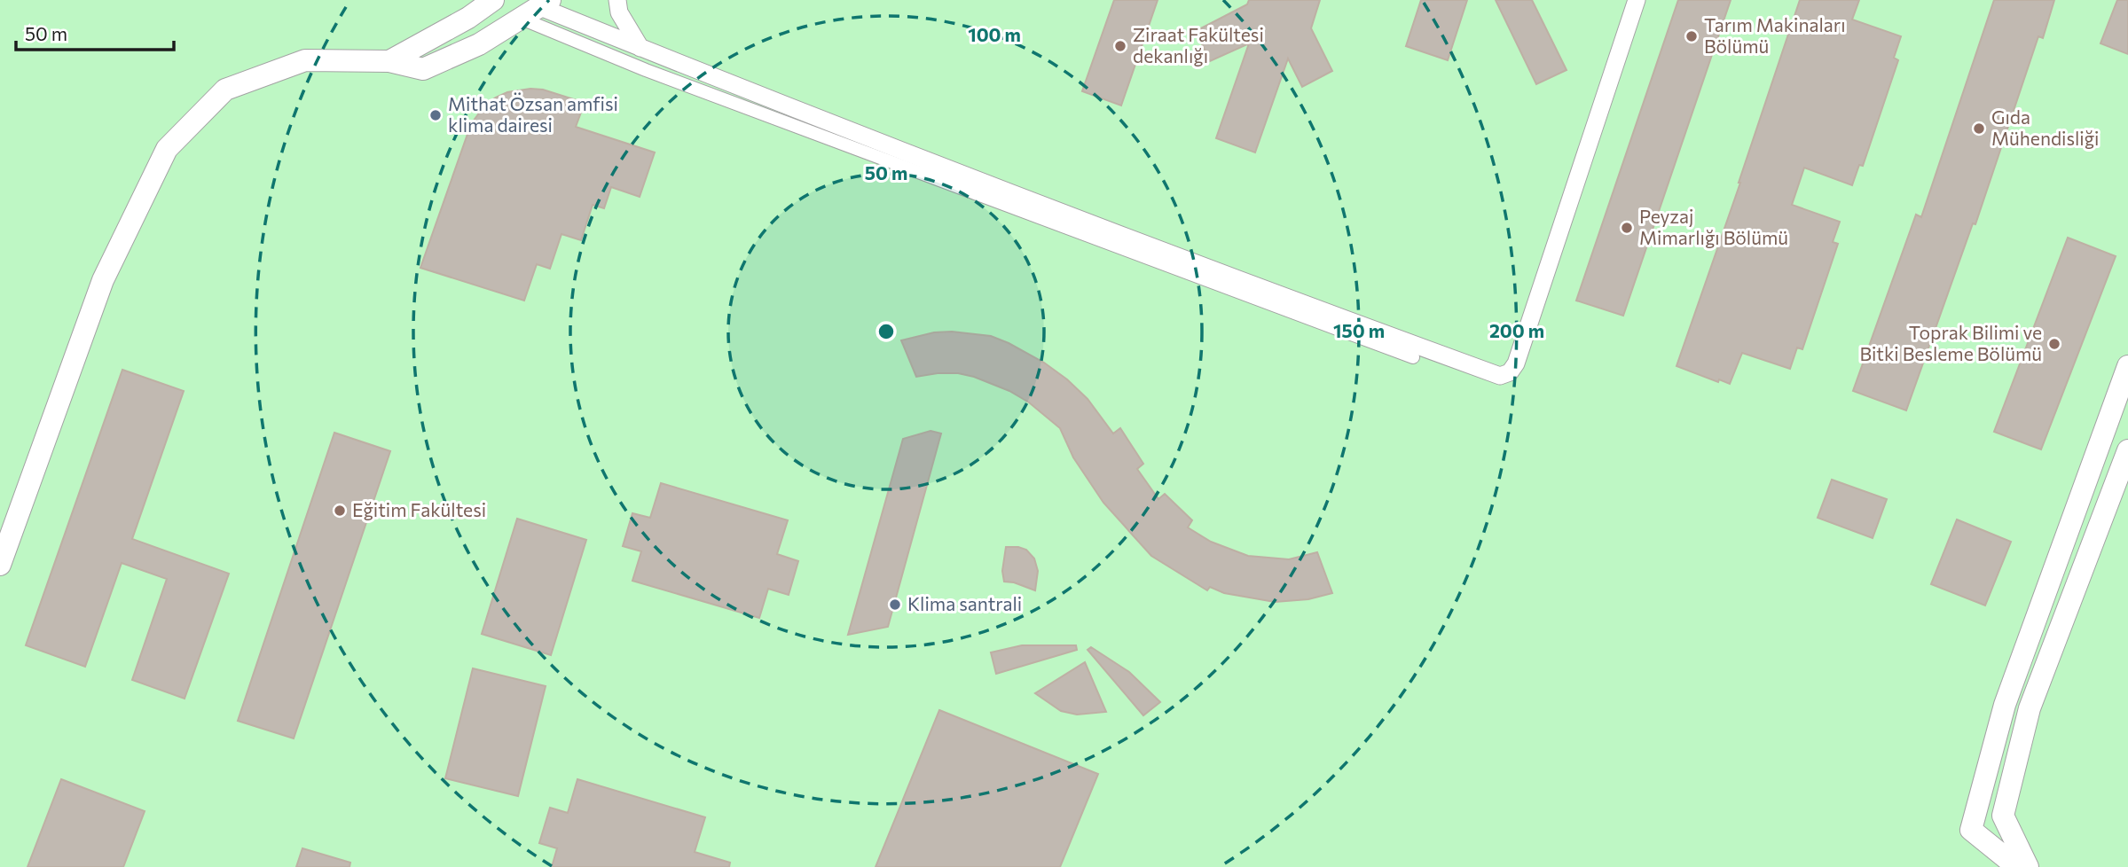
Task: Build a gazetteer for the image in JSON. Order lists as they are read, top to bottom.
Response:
{
  "places": [
    "Tarım Makinaları Bölümü",
    "Ziraat Fakültesi dekanlığı",
    "Mithat Özsan amfisi klima dairesi",
    "Gıda Mühendisliği",
    "Peyzaj Mimarlığı Bölümü",
    "Toprak Bilimi ve Bitki Besleme Bölümü",
    "Eğitim Fakültesi",
    "Klima santrali"
  ],
  "scale_bar": "50 m",
  "rings": [
    "100 m",
    "50 m",
    "150 m",
    "200 m"
  ]
}
